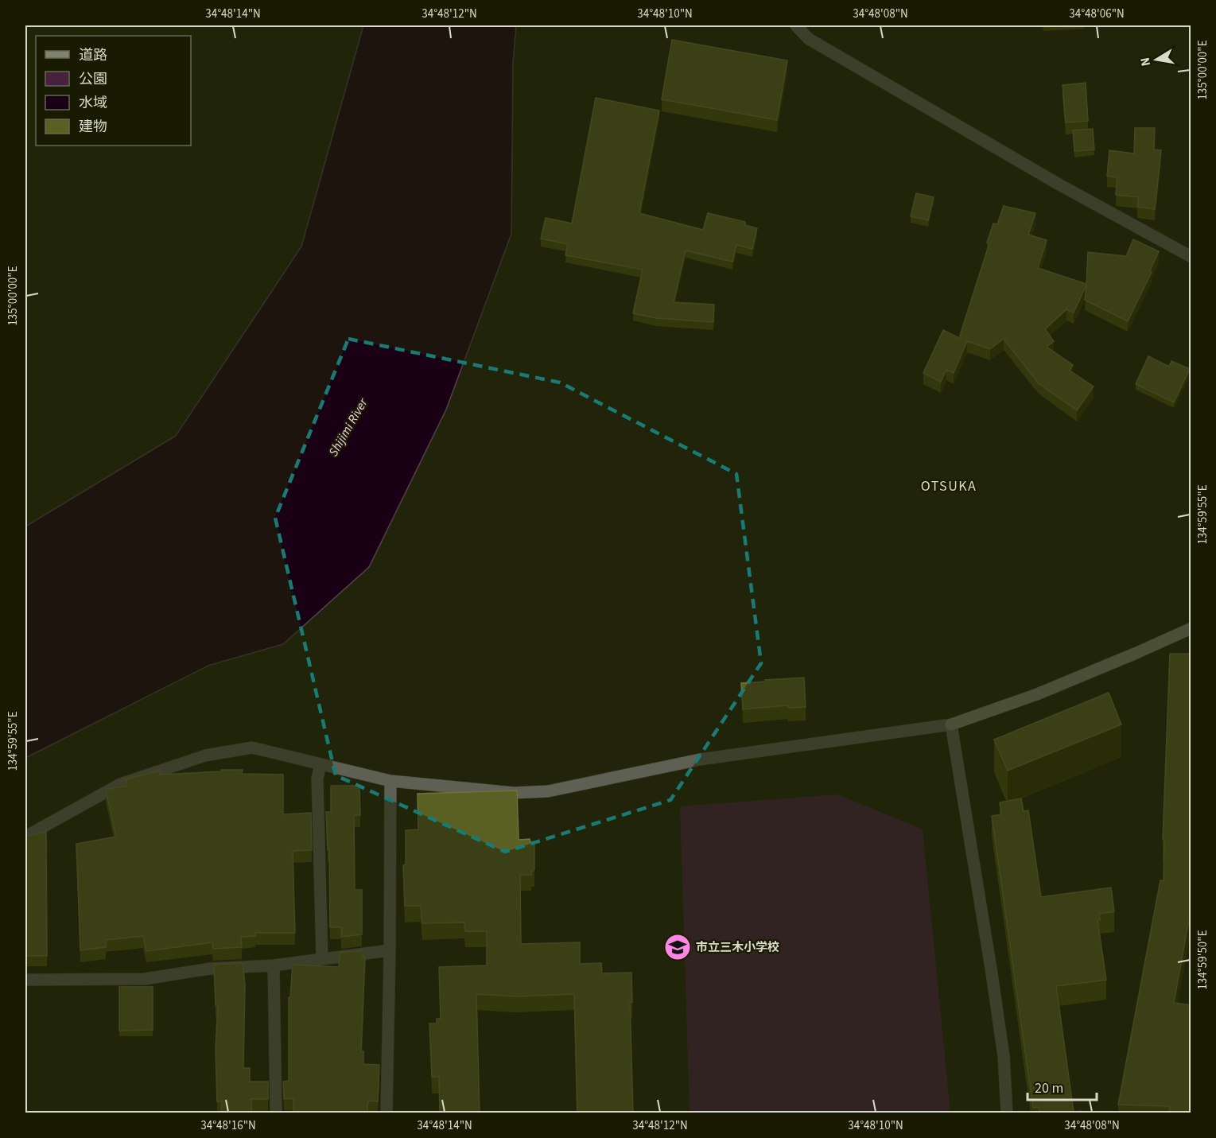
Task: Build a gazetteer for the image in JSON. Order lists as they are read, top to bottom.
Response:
{
  "districts": ["OTSUKA"],
  "water": ["Shijimi River"],
  "places": {
    "school or university": ["市立三木小学校"]
  },
  "legend": [
    "道路",
    "公園",
    "水域",
    "建物"
  ],
  "scale_bar": "20 m",
  "north": "left",
  "coordinates": [
    "34°48'14\"N",
    "34°48'12\"N",
    "34°48'10\"N",
    "34°48'08\"N",
    "34°48'06\"N",
    "135°00'00\"E",
    "134°59'55\"E",
    "134°59'50\"E",
    "34°48'16\"N"
  ]
}
